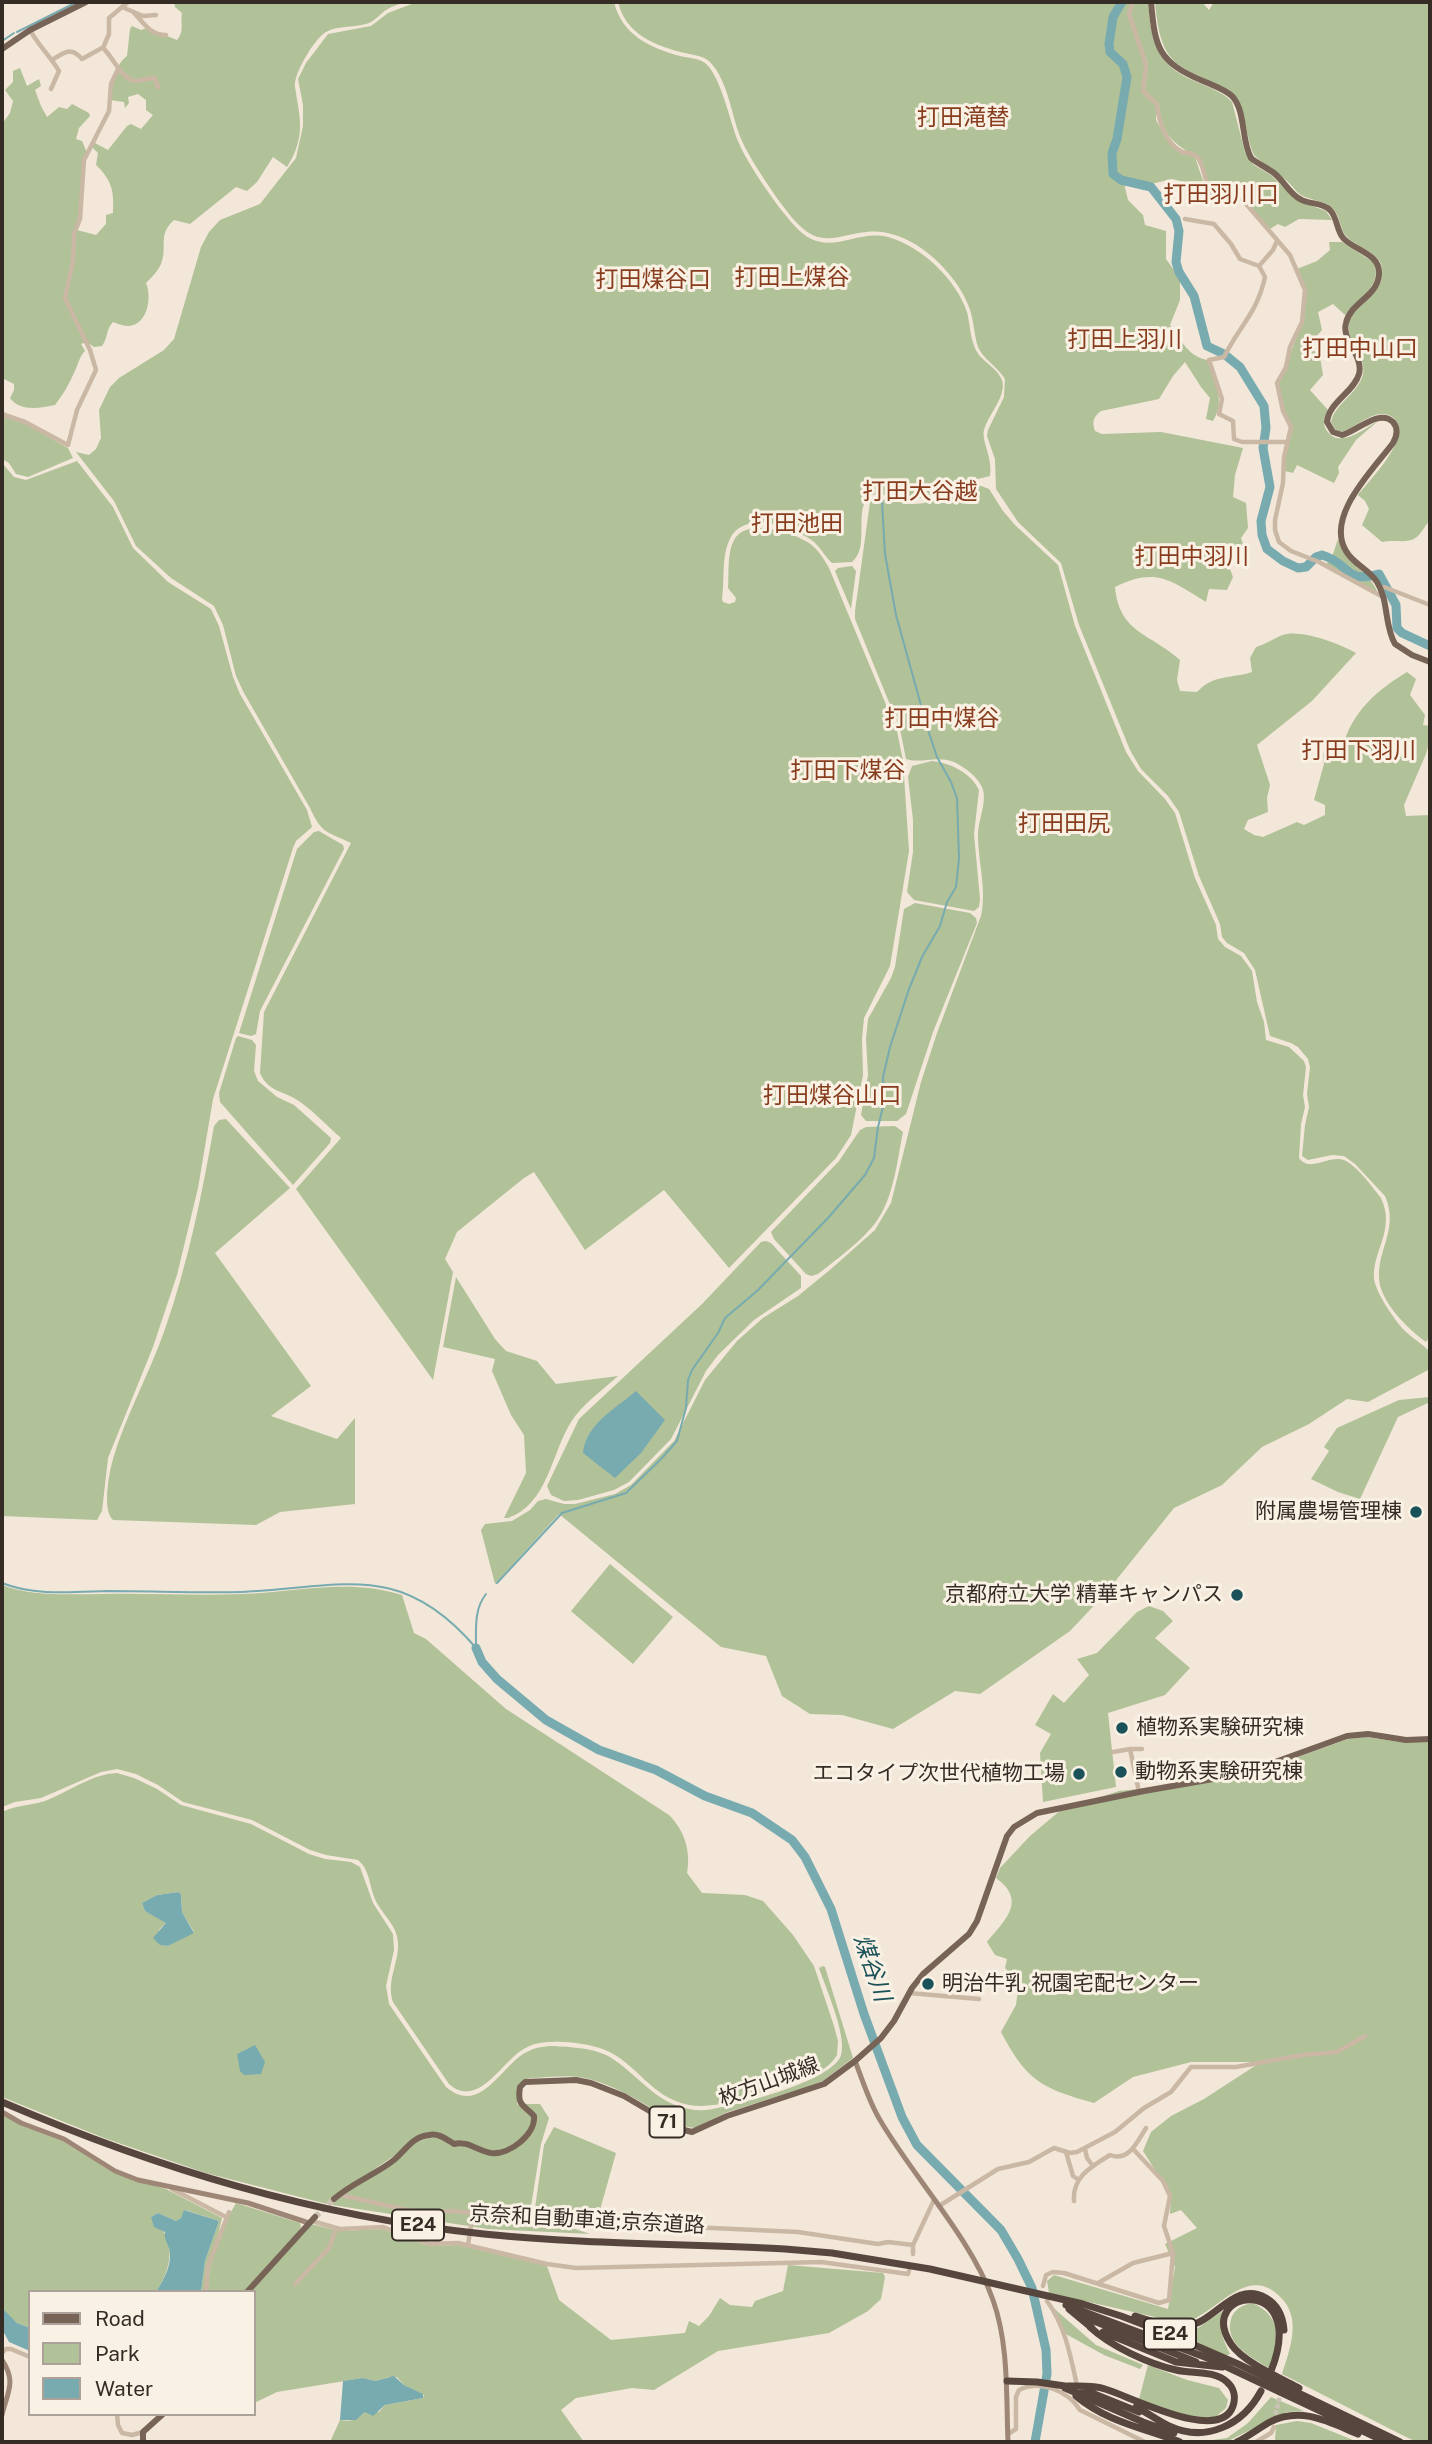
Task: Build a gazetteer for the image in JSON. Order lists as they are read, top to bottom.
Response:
{
  "streets": {
    "highway": ["京奈和自動車道;京奈道路", "E24"],
    "main road": ["枚方山城線", "71"]
  },
  "crossings": [
    ["京奈和自動車道;京奈道路", "E24"]
  ],
  "districts": [
    "打田滝替",
    "打田羽川口",
    "打田上煤谷",
    "打田煤谷口",
    "打田上羽川",
    "打田中山口",
    "打田大谷越",
    "打田池田",
    "打田中羽川",
    "打田中煤谷",
    "打田下羽川",
    "打田下煤谷",
    "打田田尻",
    "打田煤谷山口"
  ],
  "water": ["煤谷川"],
  "places": [
    "附属農場管理棟",
    "京都府立大学 精華キャンパス",
    "植物系実験研究棟",
    "動物系実験研究棟",
    "エコタイプ次世代植物工場",
    "明治牛乳 祝園宅配センター"
  ],
  "legend": ["Road", "Park", "Water"]
}
